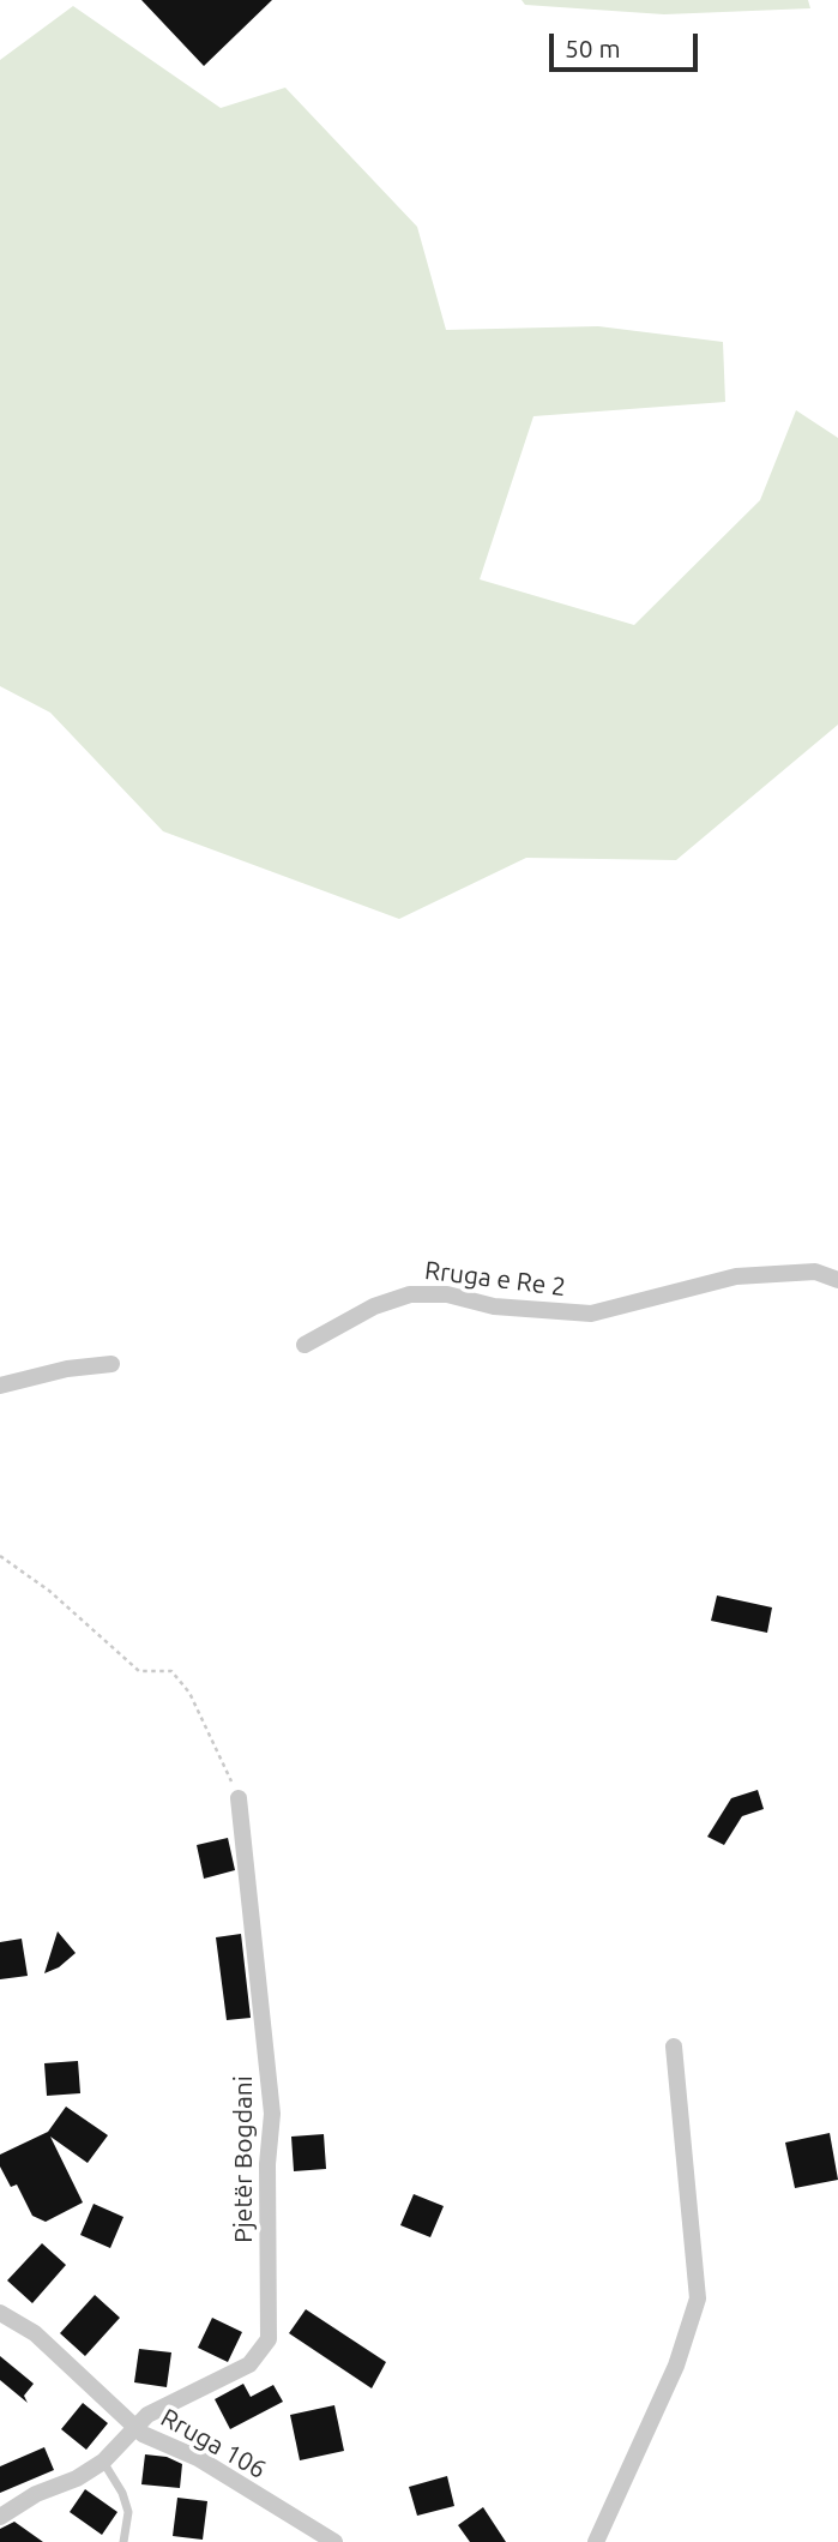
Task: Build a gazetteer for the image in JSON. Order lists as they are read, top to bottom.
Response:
{
  "streets": {
    "street": ["Rruga e Re 2", "Pjetër Bogdani", "Rruga 106"]
  },
  "crossings": [
    ["Pjetër Bogdani", "Rruga 106"]
  ],
  "scale_bar": "50 m"
}
